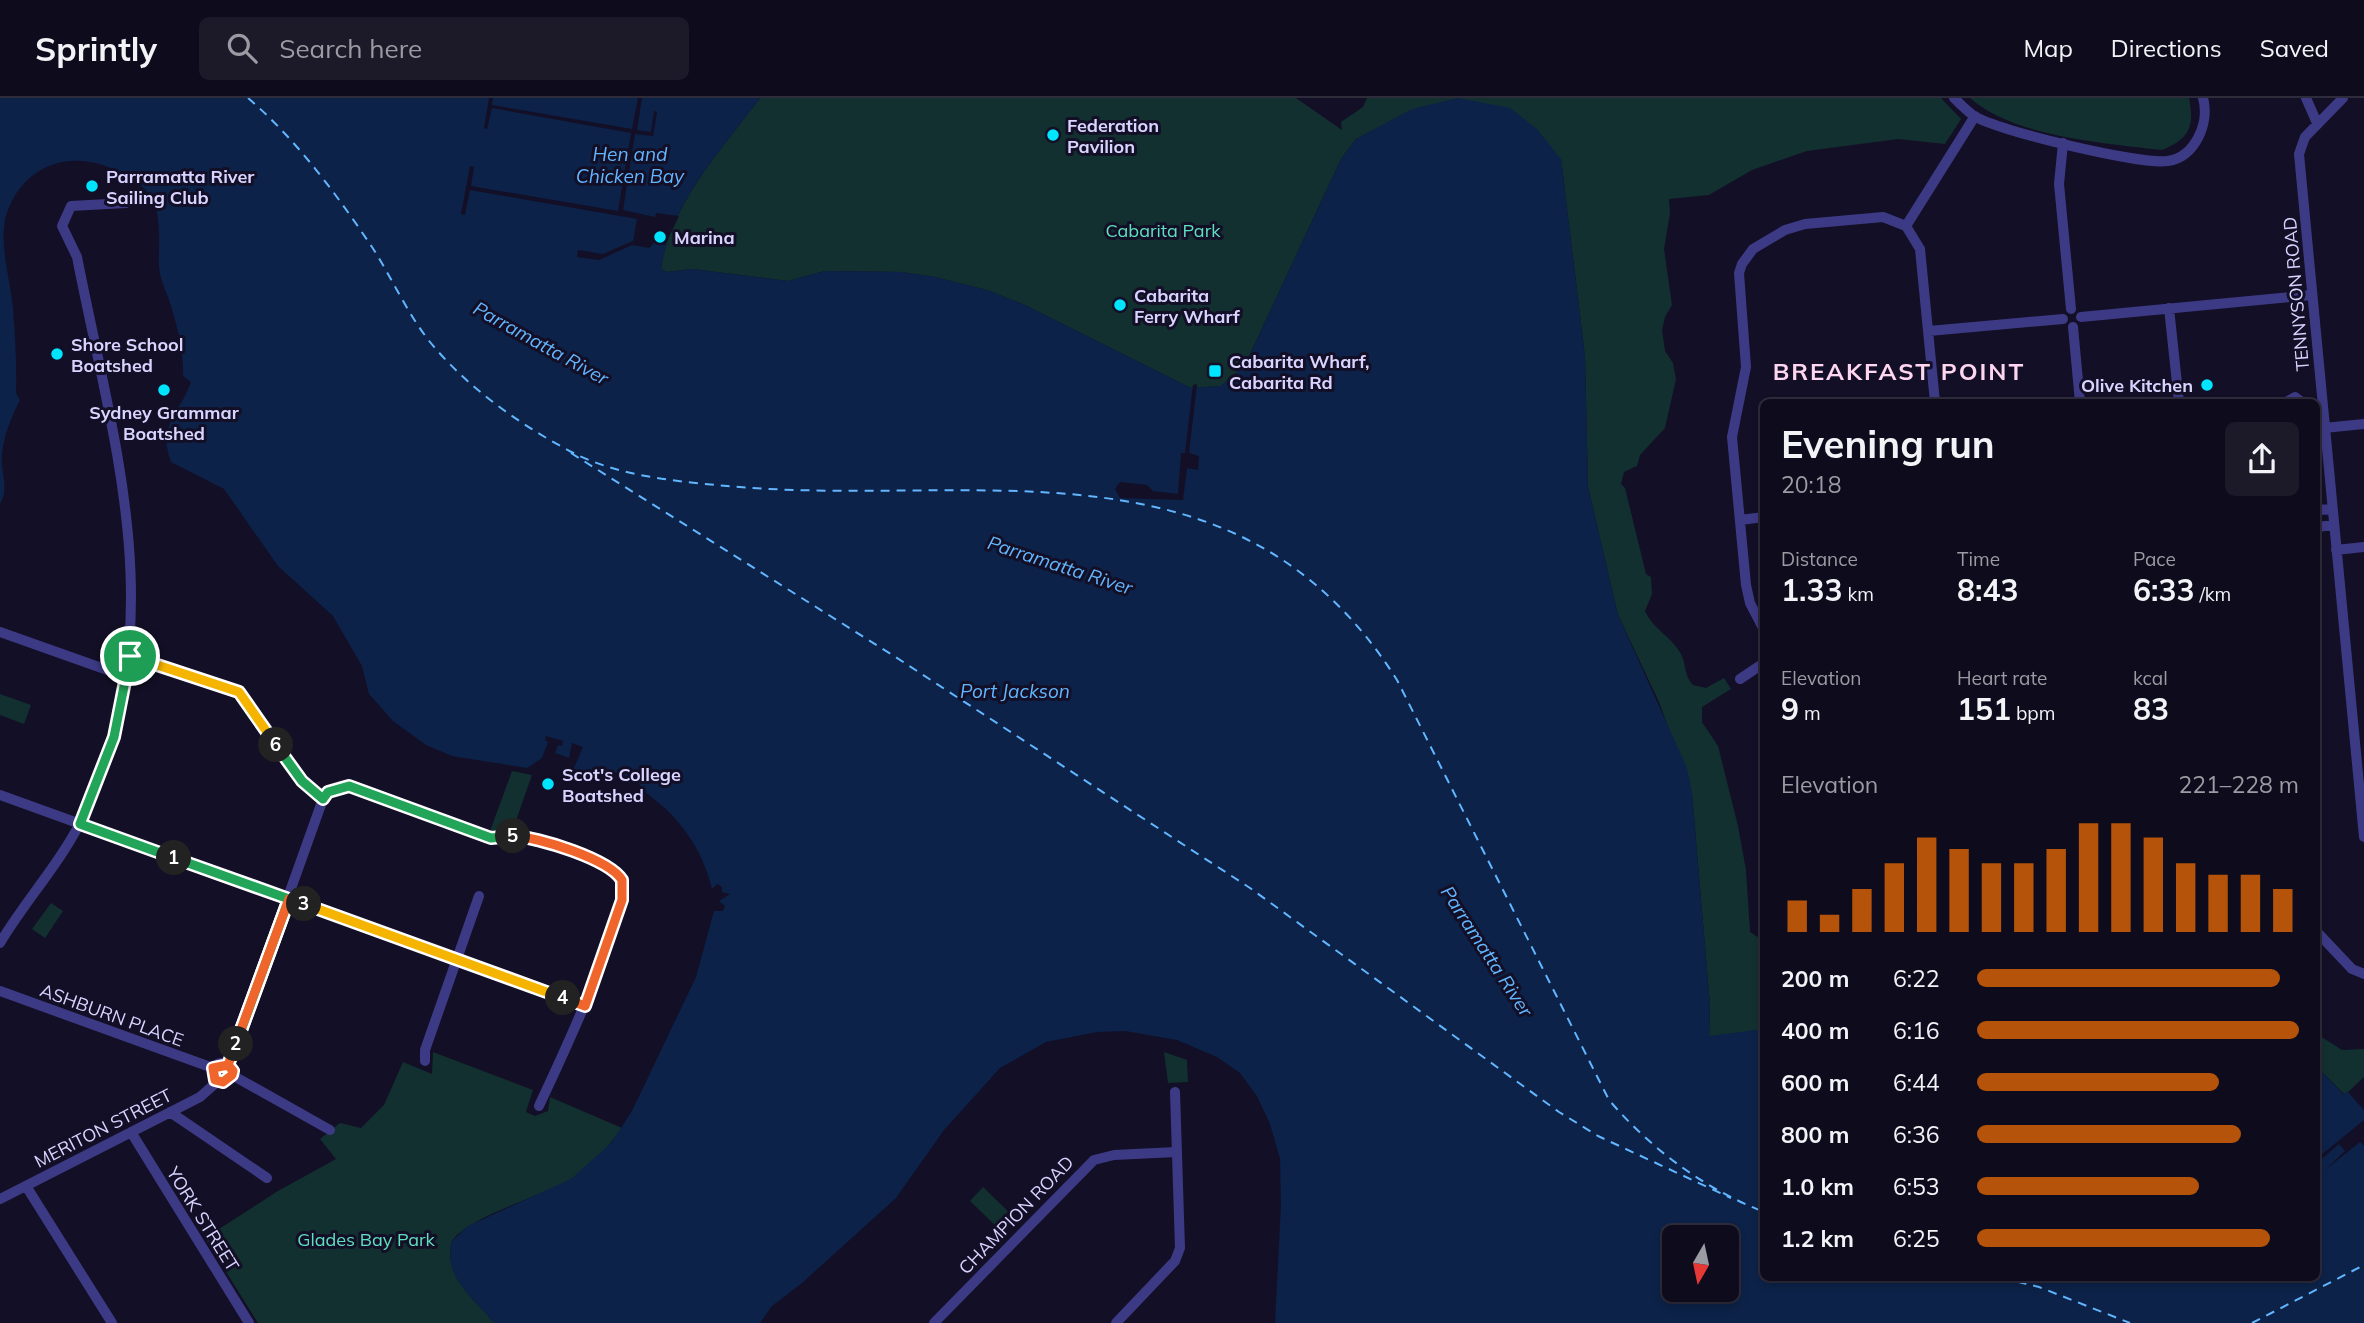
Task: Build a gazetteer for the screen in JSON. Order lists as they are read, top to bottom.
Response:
{
  "streets": {
    "street": [
      "TENNYSON ROAD",
      "ASHBURN PLACE",
      "MERITON STREET",
      "CHAMPION ROAD",
      "YORK STREET"
    ]
  },
  "crossings": [
    ["MERITON STREET", "YORK STREET"]
  ],
  "districts": ["BREAKFAST POINT"],
  "water": ["Hen and Chicken Bay", "Parramatta River", "Port Jackson"],
  "parks": ["Cabarita Park", "Glades Bay Park"],
  "places": {
    "other": [
      "Federation Pavilion",
      "Parramatta River Sailing Club",
      "Marina",
      "Cabarita Ferry Wharf",
      "Shore School Boatshed",
      "Olive Kitchen",
      "Sydney Grammar Boatshed",
      "Scot's College Boatshed"
    ],
    "transit": ["Cabarita Wharf, Cabarita Rd"]
  },
  "north": "bottom",
  "page": {
    "header": "Sprintly",
    "search": "Search here",
    "nav": ["Map", "Directions", "Saved"],
    "heading": ["Evening run", "20:18"],
    "stats": [
      ["Distance", "1.33 km"],
      ["Time", "8:43"],
      ["Pace", "6:33 /km"],
      ["Elevation", "9 m"],
      ["Heart rate", "151 bpm"],
      ["kcal", "83"]
    ],
    "pins": [
      "6",
      "5",
      "1",
      "3",
      "4",
      "2"
    ],
    "chart": ["Elevation", "221–228 m"],
    "list": [
      {
        "name": "200 m",
        "note": "6:22"
      },
      {
        "name": "400 m",
        "note": "6:16"
      },
      {
        "name": "600 m",
        "note": "6:44"
      },
      {
        "name": "800 m",
        "note": "6:36"
      },
      {
        "name": "1.0 km",
        "note": "6:53"
      },
      {
        "name": "1.2 km",
        "note": "6:25"
      }
    ]
  }
}
